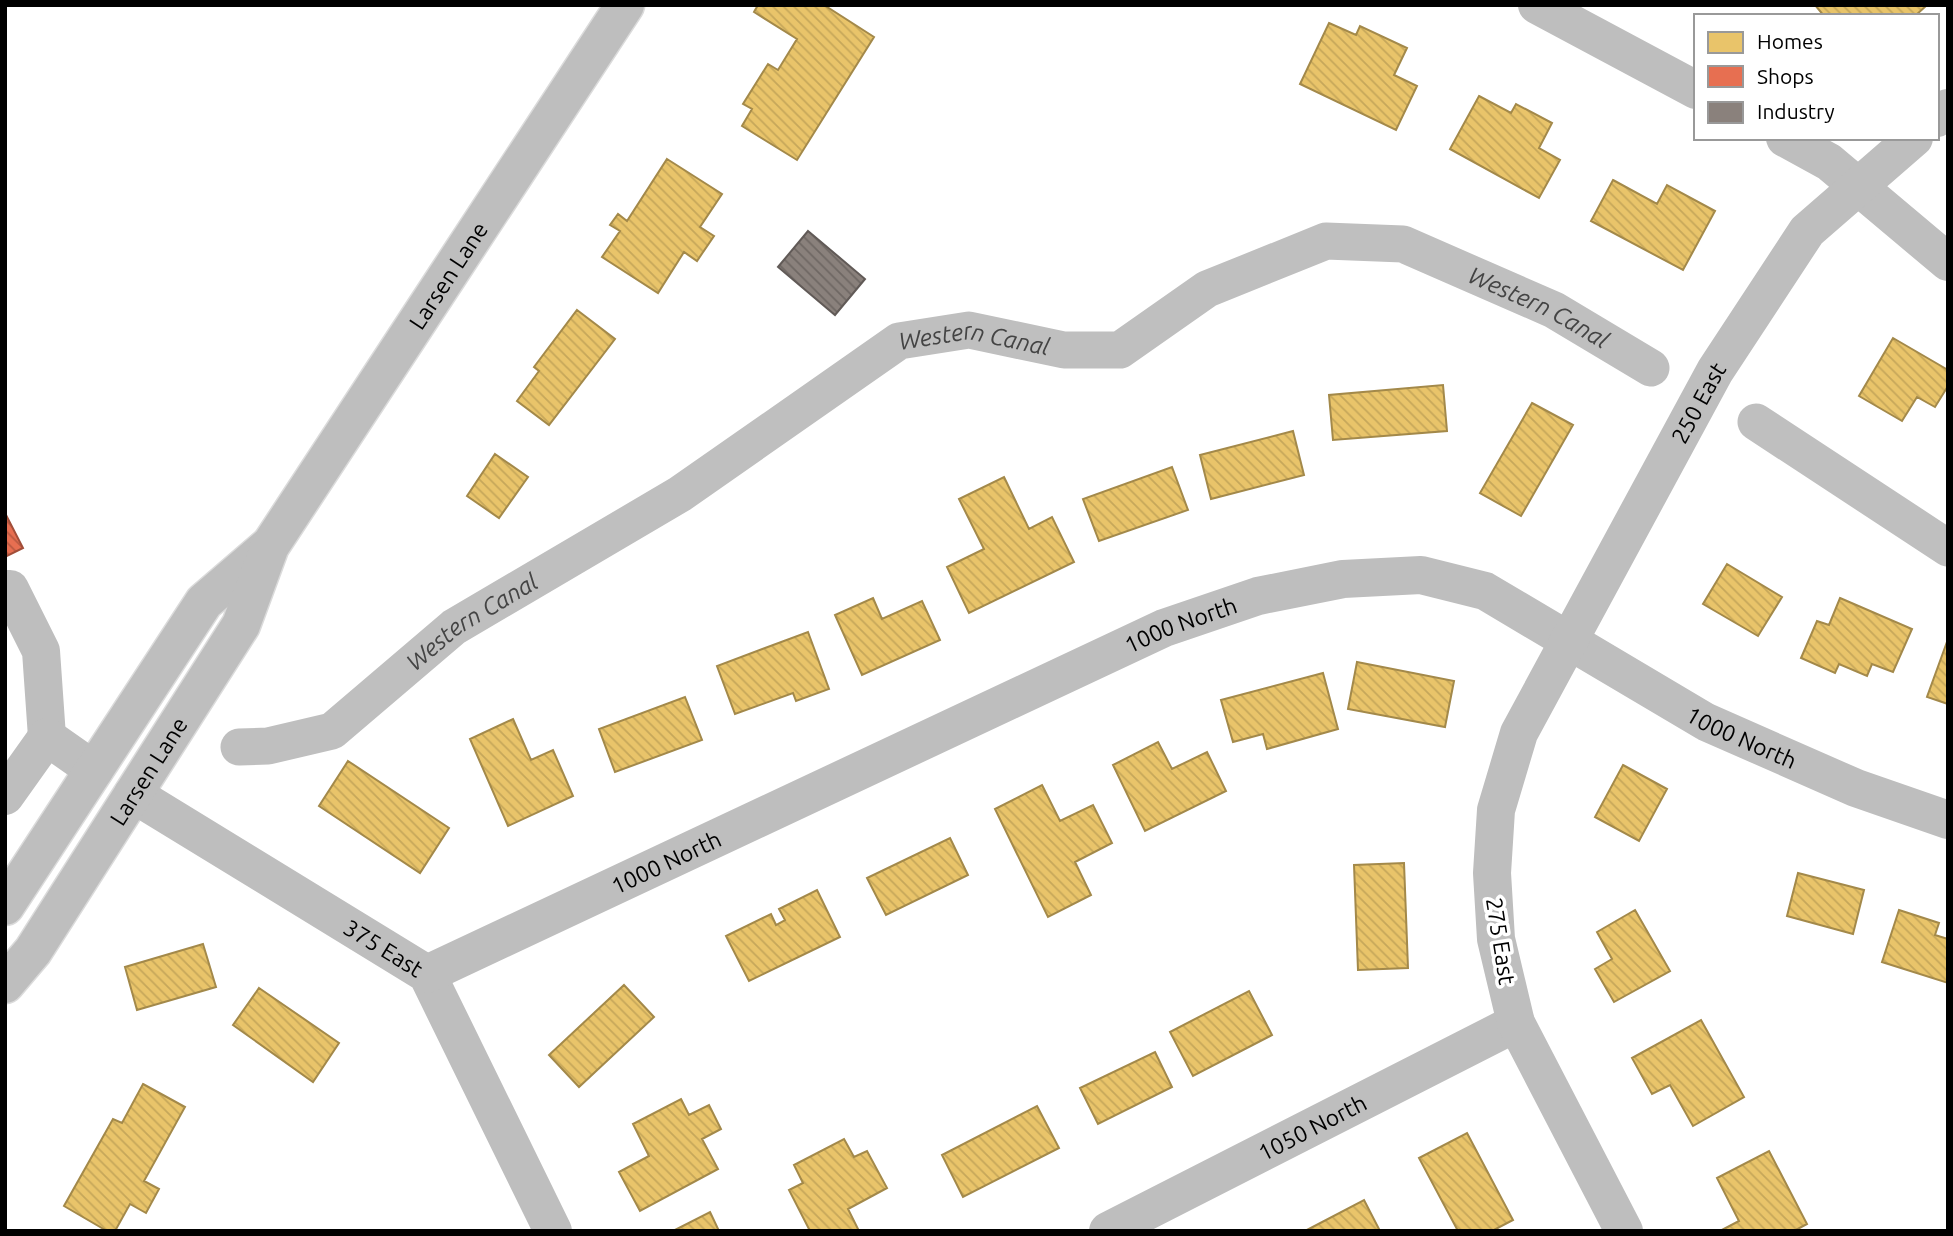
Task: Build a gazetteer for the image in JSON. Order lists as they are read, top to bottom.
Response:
{
  "streets": {
    "street": [
      "Larsen Lane",
      "250 East",
      "1000 North",
      "275 East",
      "375 East",
      "1050 North"
    ]
  },
  "crossings": [
    ["Larsen Lane", "375 East"],
    ["250 East", "1000 North"],
    ["250 East", "275 East"],
    ["1000 North", "275 East"],
    ["1000 North", "375 East"],
    ["275 East", "1050 North"]
  ],
  "water": ["Western Canal"],
  "legend": ["Homes", "Shops", "Industry"]
}
